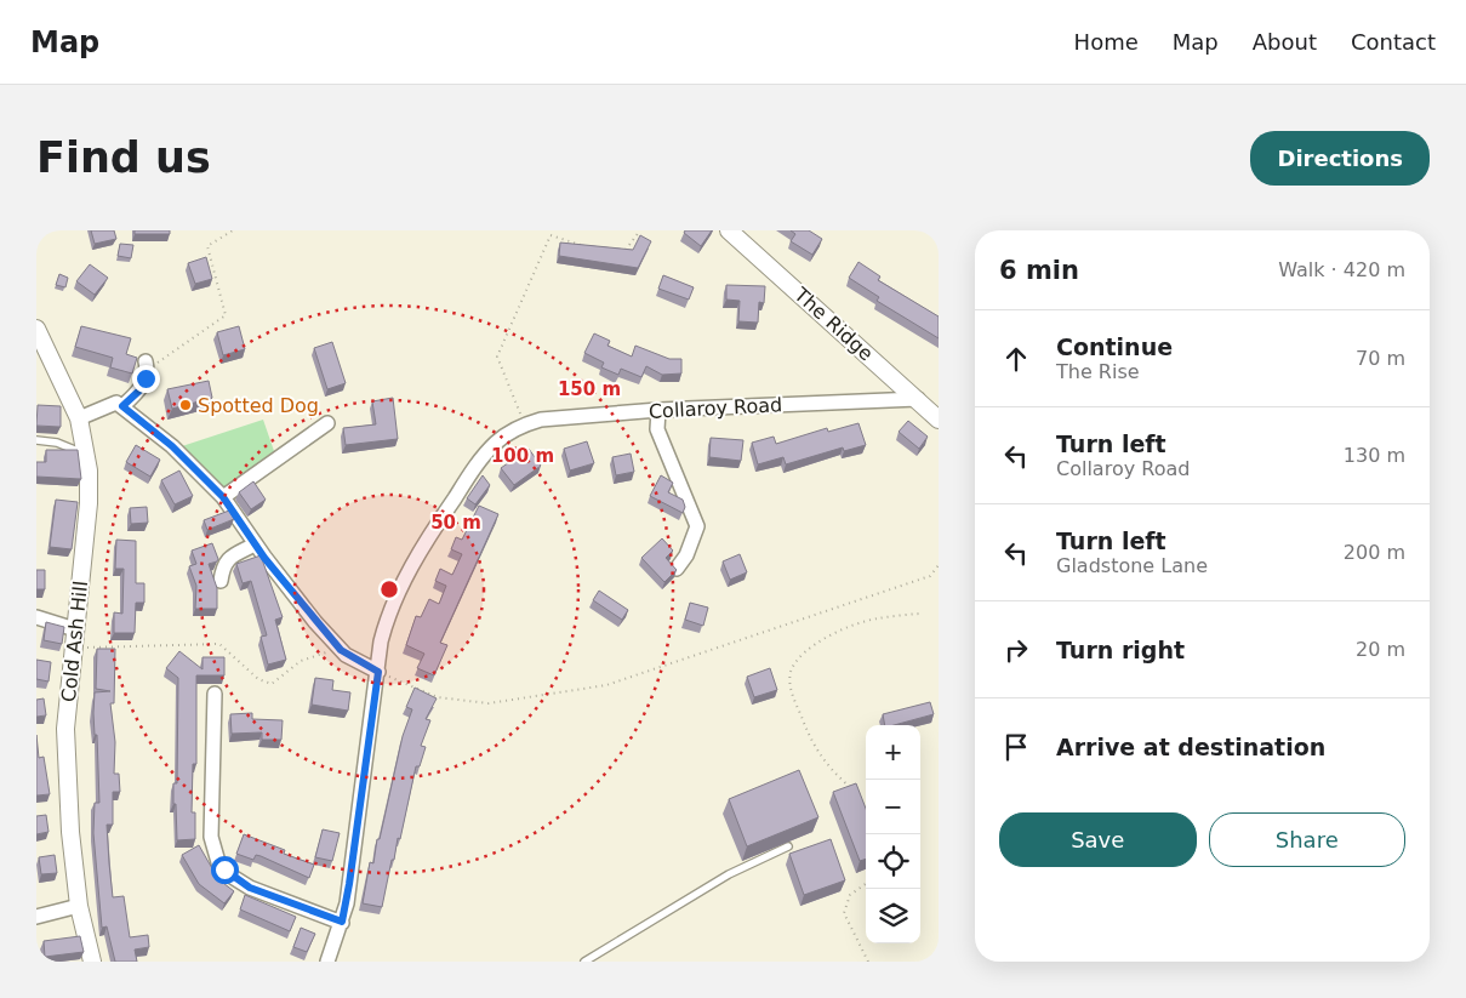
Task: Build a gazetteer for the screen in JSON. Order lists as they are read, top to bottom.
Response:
{
  "streets": {
    "street": ["The Ridge", "Collaroy Road", "Cold Ash Hill"]
  },
  "crossings": [
    ["The Ridge", "Collaroy Road"]
  ],
  "places": ["Spotted Dog"],
  "page": {
    "header": "Map",
    "nav": [
      "Home",
      "Map",
      "About",
      "Contact"
    ],
    "buttons": [
      "Directions",
      ["Save", "Share"]
    ],
    "title": "Find us",
    "heading": ["6 min", "Walk · 420 m"],
    "list": [
      ["Continue", "The Rise", "70 m"],
      ["Turn left", "Collaroy Road", "130 m"],
      ["Turn left", "Gladstone Lane", "200 m"],
      ["Turn right", "20 m"],
      "Arrive at destination"
    ],
    "map_buttons": ["+", "−"]
  },
  "rings": ["150 m", "100 m", "50 m"]
}
